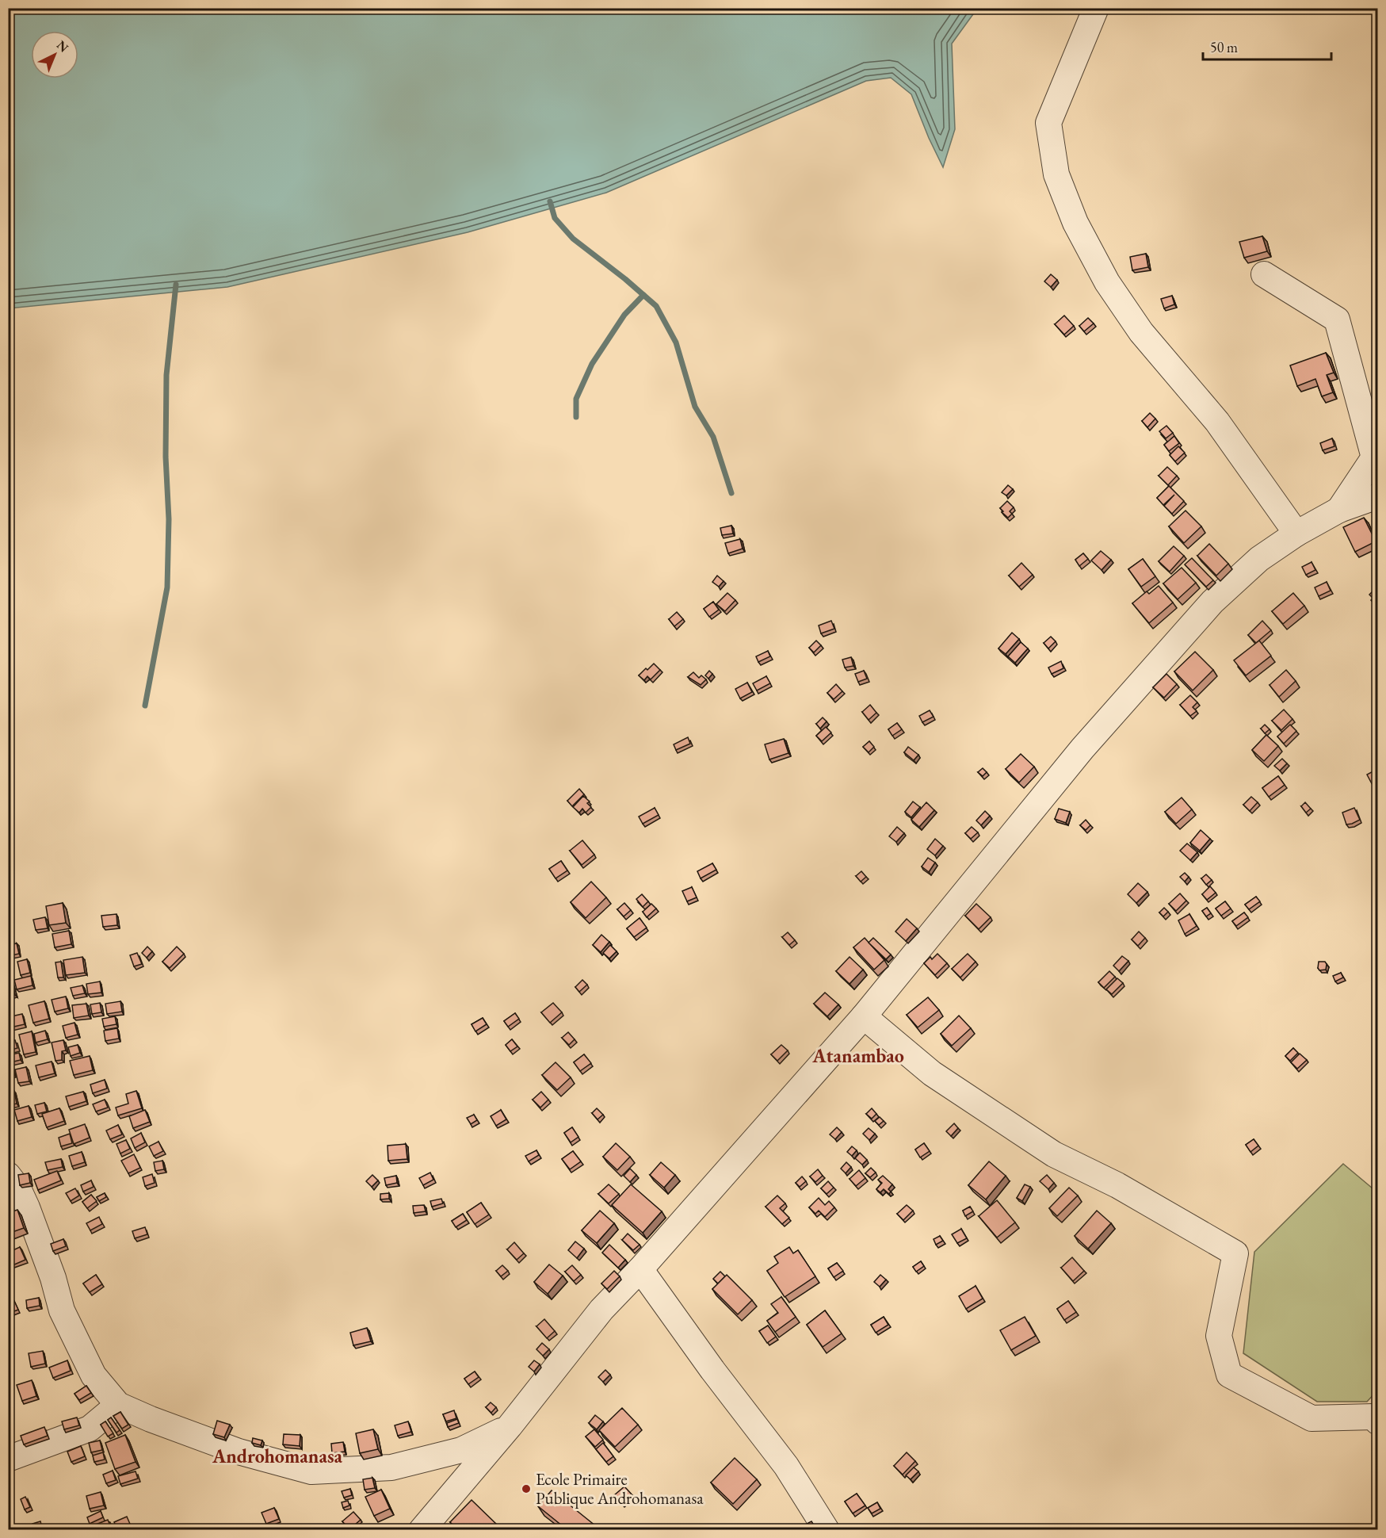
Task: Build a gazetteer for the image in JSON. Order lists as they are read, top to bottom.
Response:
{
  "districts": ["Atanambao", "Androhomanasa"],
  "places": ["Ecole Primaire Publique Androhomanasa"],
  "scale_bar": "50 m",
  "north": "top right"
}
